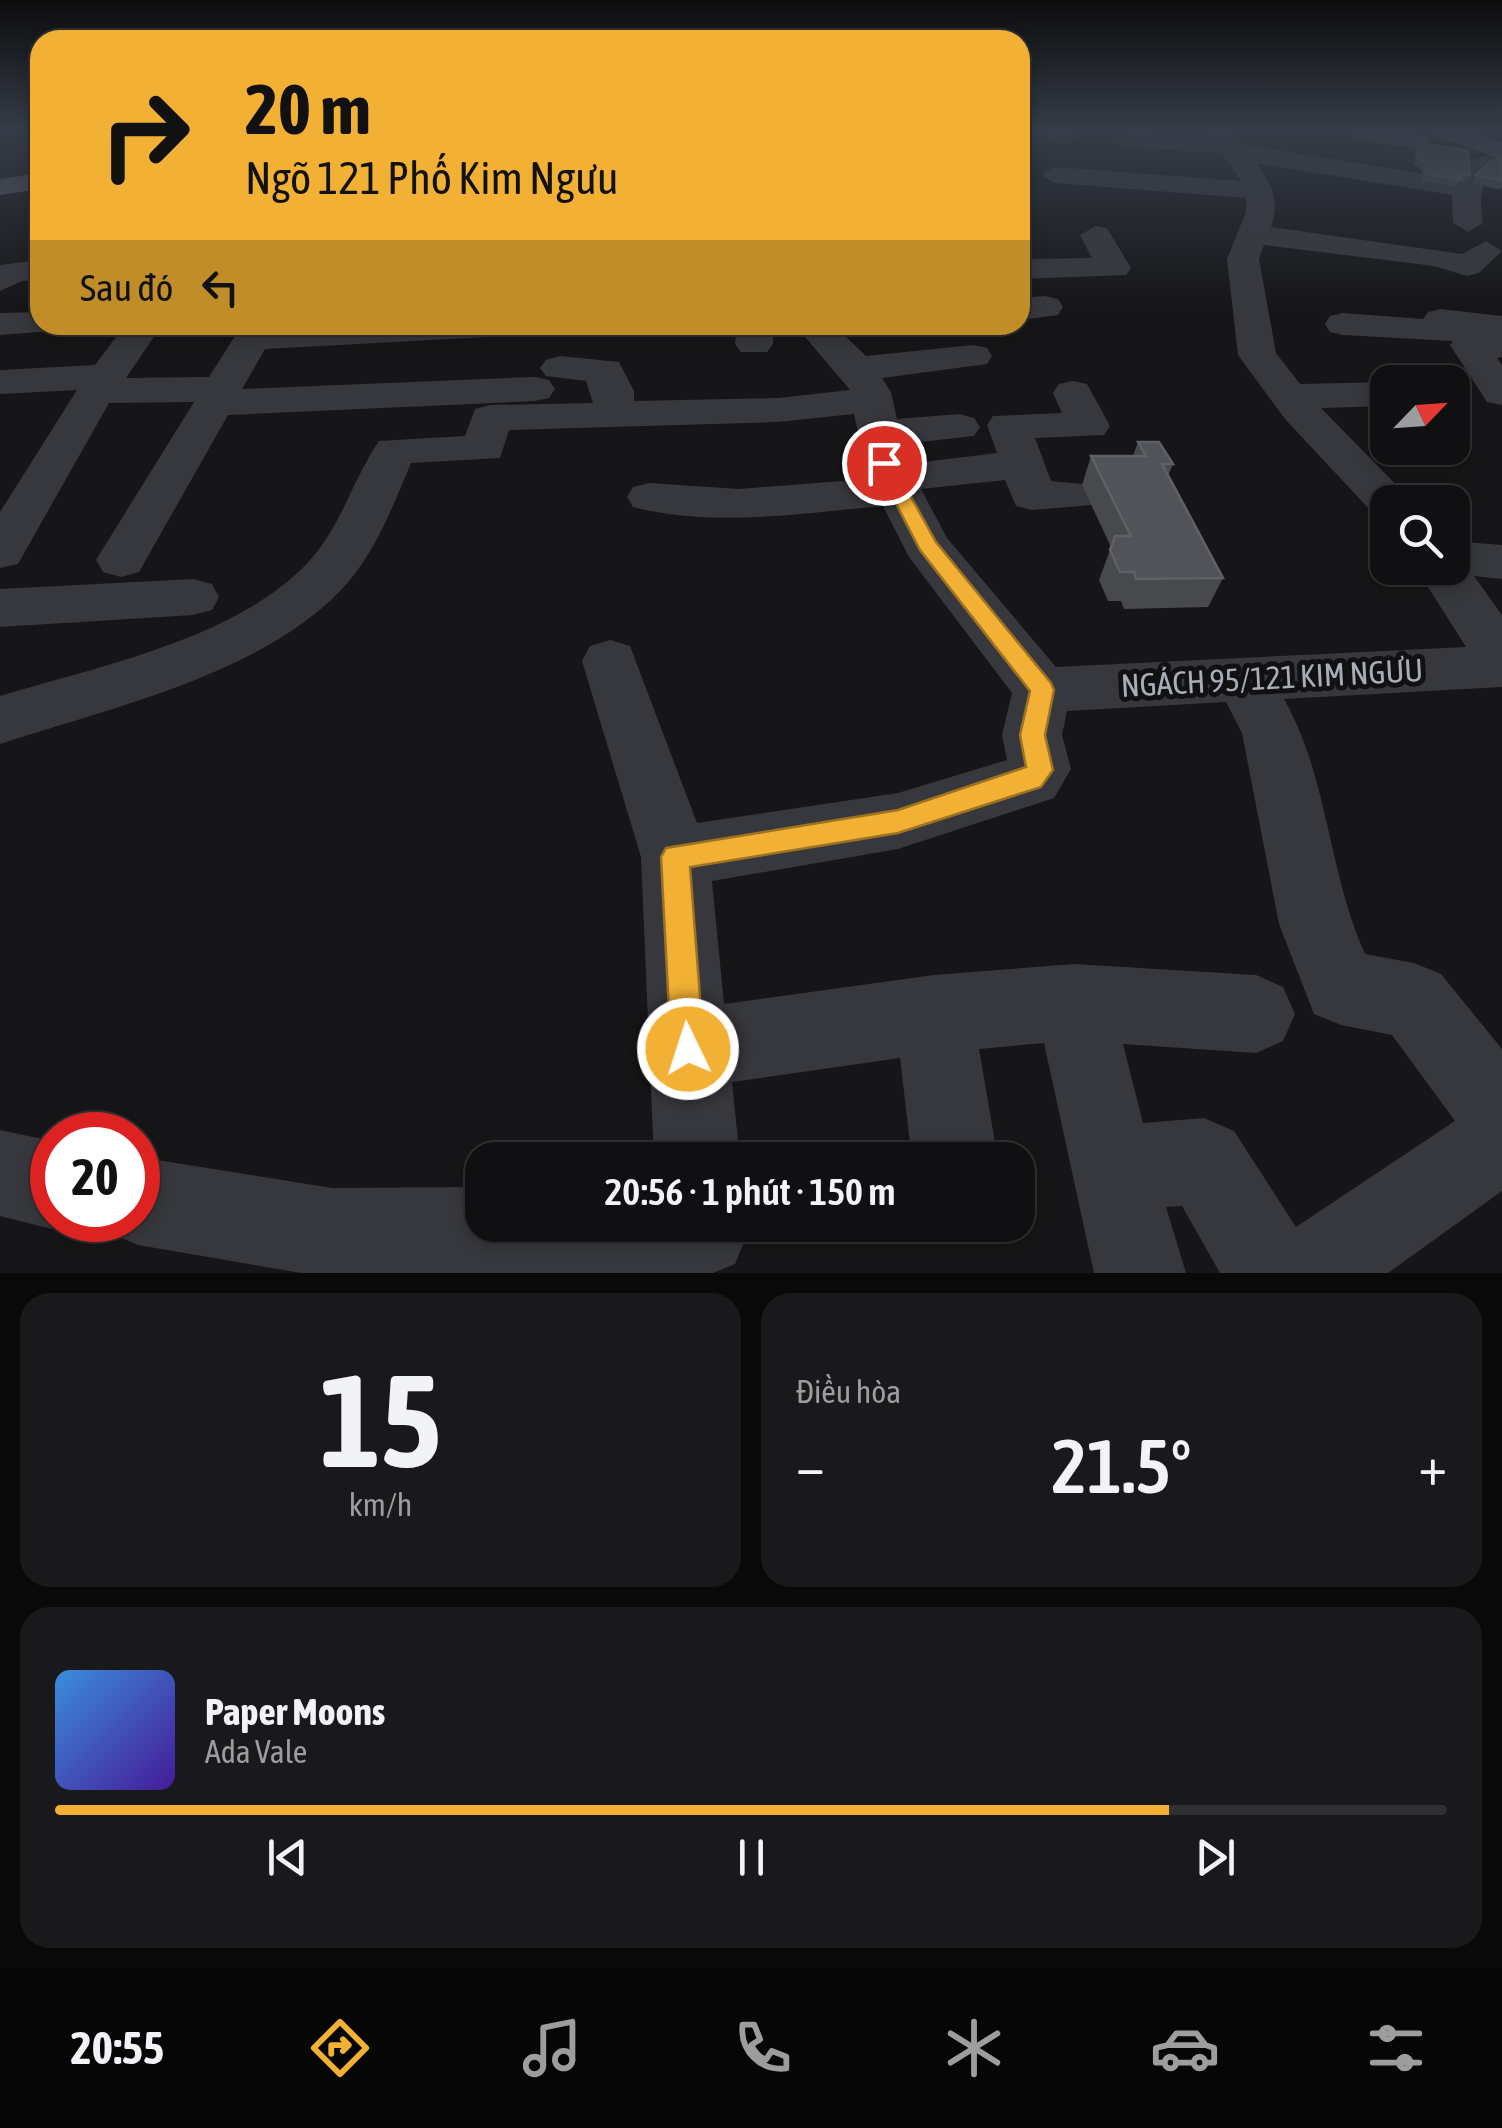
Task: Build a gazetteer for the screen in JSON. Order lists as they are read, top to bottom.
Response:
{
  "streets": {
    "street": ["NGÁCH 95/121 KIM NGƯU"]
  },
  "north": "top right",
  "page": {
    "turn": ["20 m", "Ngõ 121 Phố Kim Ngưu"],
    "then": "Sau đó",
    "limit": "20",
    "trip": "20:56 · 1 phút · 150 m",
    "tile": [
      ["15", "km/h"],
      "Điều hòa"
    ],
    "heat": ["−", "21.5°", "+"],
    "song": ["Paper Moons", "Ada Vale"],
    "tabs": "20:55"
  }
}
